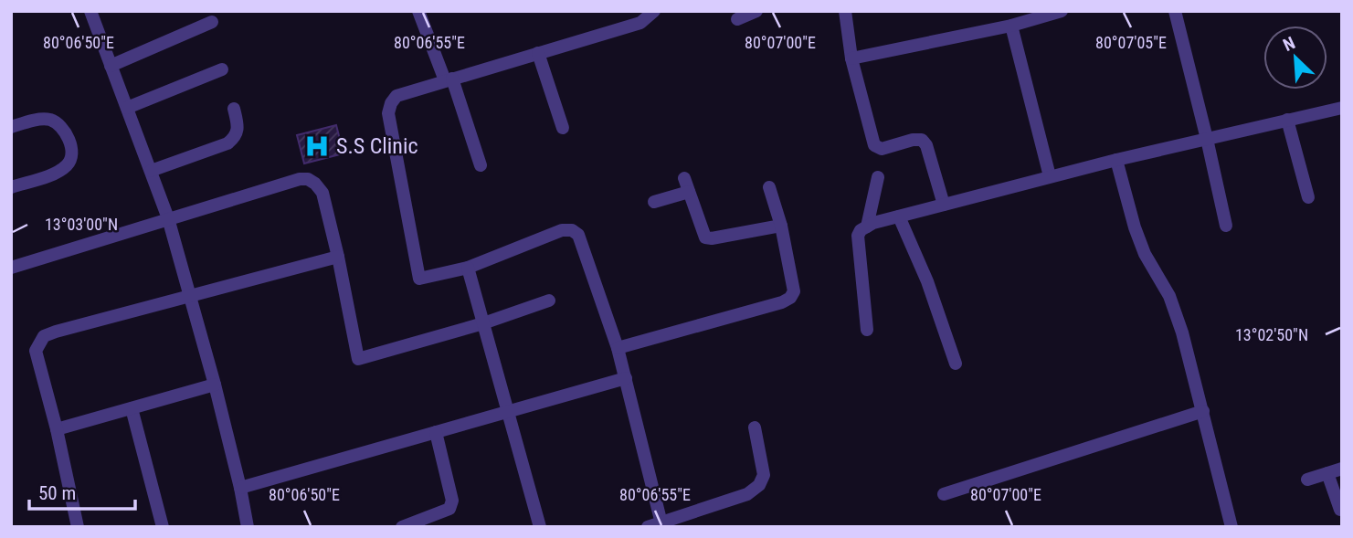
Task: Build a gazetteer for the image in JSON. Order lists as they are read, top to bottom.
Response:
{
  "places": {
    "hospital": ["S.S Clinic"]
  },
  "scale_bar": "50 m",
  "north": "top left",
  "coordinates": [
    "80°07'05\"E",
    "80°06'50\"E",
    "80°06'55\"E",
    "80°07'00\"E",
    "13°03'00\"N",
    "13°02'50\"N"
  ]
}
